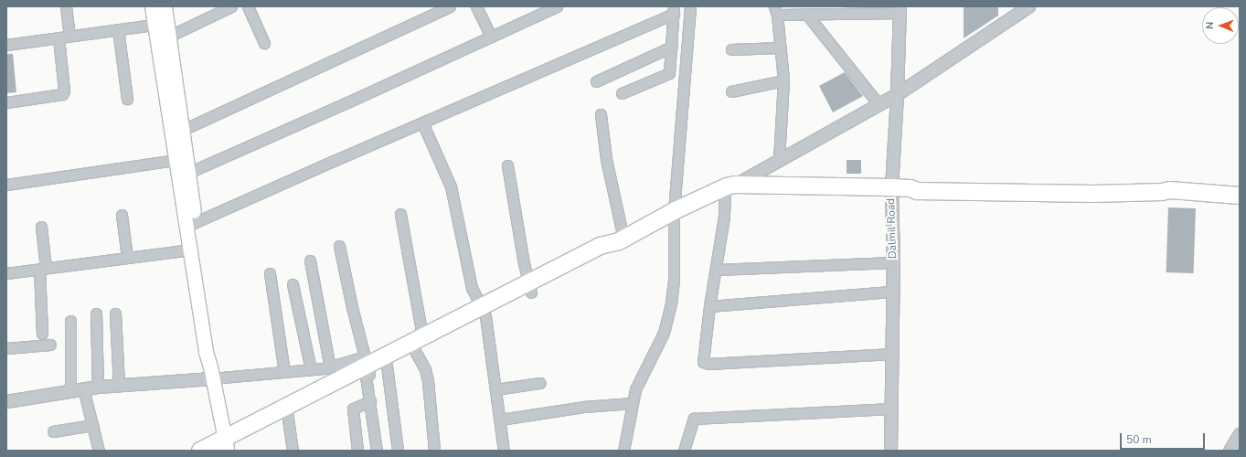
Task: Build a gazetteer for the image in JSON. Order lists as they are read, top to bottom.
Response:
{
  "streets": {
    "street": ["Dalmil Road"]
  },
  "scale_bar": "50 m",
  "north": "left"
}
